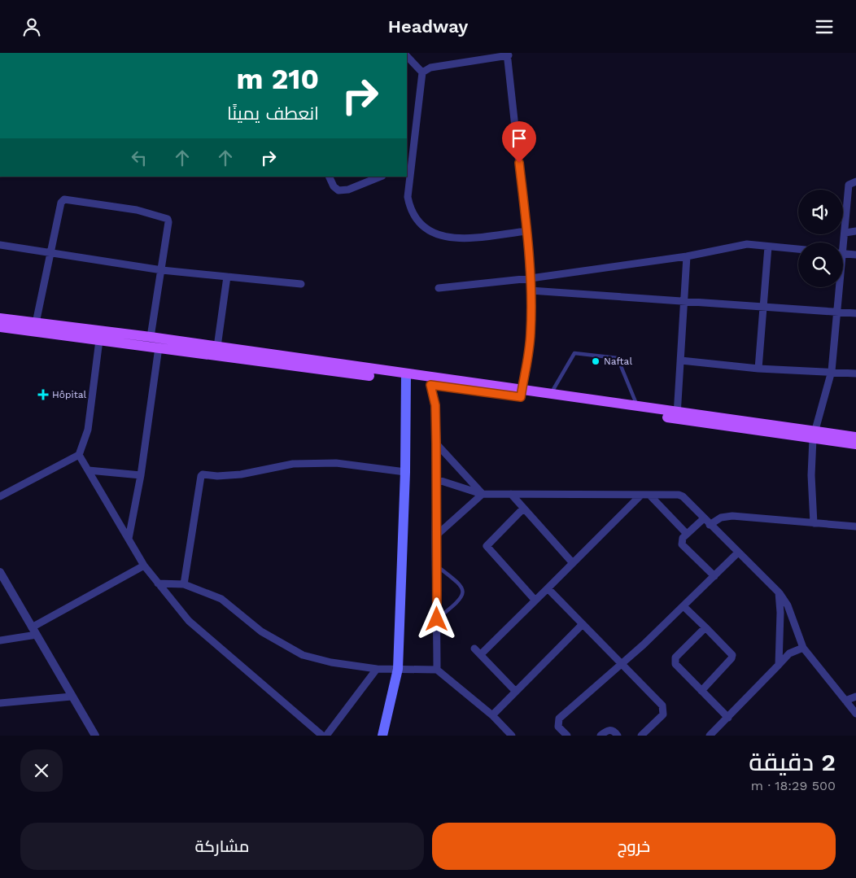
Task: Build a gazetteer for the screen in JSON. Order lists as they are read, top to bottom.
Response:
{
  "places": {
    "other": ["Naftal"],
    "health": ["Hôpital"]
  },
  "page": {
    "header": "Headway",
    "turn": ["210 m", "انعطف يمينًا"],
    "heading": ["2 دقيقة", "500 m · 18:29"],
    "buttons": ["خروج", "مشاركة"]
  }
}
